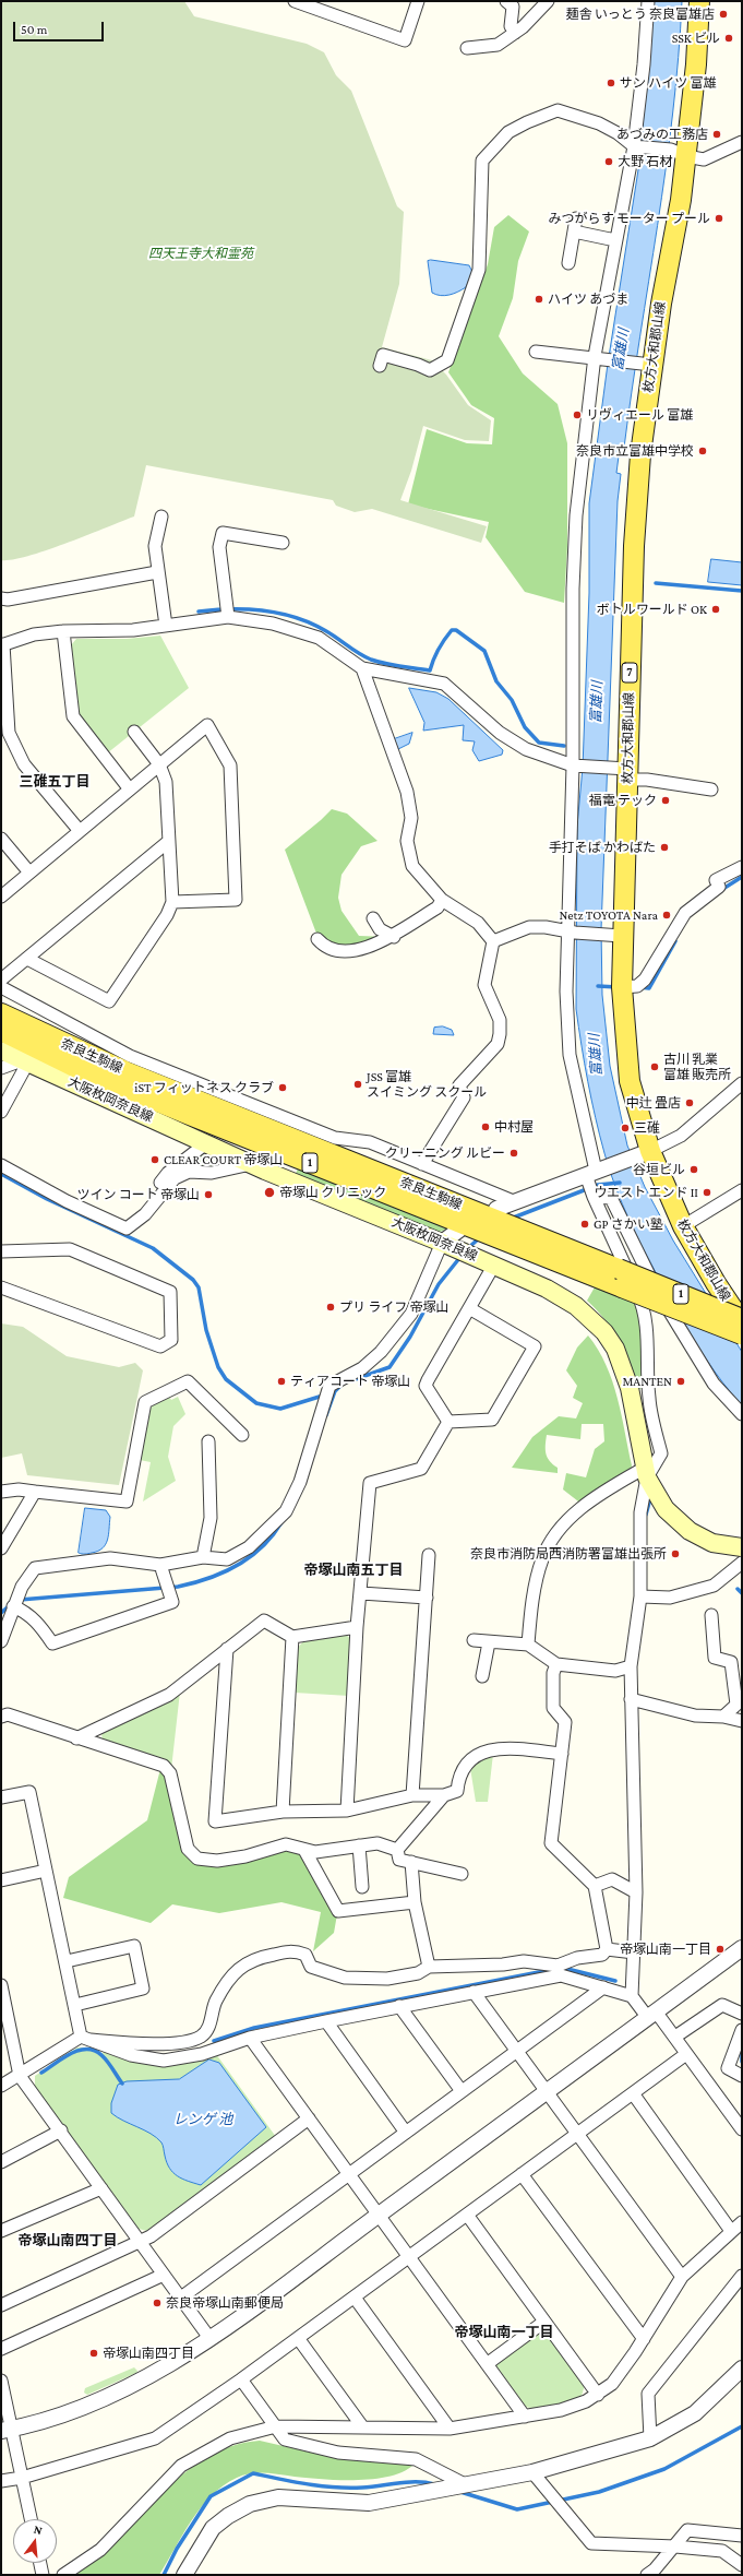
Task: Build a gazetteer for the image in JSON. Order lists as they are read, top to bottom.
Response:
{
  "streets": {
    "main road": [
      "枚方大和郡山線",
      "7",
      "奈良生駒線",
      "大阪枚岡奈良線",
      "1"
    ]
  },
  "districts": [
    "三碓五丁目",
    "帝塚山南五丁目",
    "帝塚山南四丁目",
    "帝塚山南一丁目"
  ],
  "water": ["富雄川", "レンゲ 池"],
  "parks": ["四天王寺大和霊苑"],
  "places": [
    "麺舎 いっとう 奈良富雄店",
    "SSK ビル",
    "サン ハイツ 富雄",
    "あづみの工務店",
    "大野 石材",
    "みつがらす モーター プール",
    "ハイツ あづま",
    "リヴィエール 富雄",
    "奈良市立富雄中学校",
    "ボトルワールド OK",
    "福電 テック",
    "手打そば かわばた",
    "Netz TOYOTA Nara",
    "古川 乳業 富雄 販売所",
    "JSS 富雄 スイミング スクール",
    "iST フィットネス クラブ",
    "中辻 畳店",
    "中村屋",
    "三碓",
    "クリーニング ルビー",
    "CLEAR COURT 帝塚山",
    "谷垣ビル",
    "帝塚山 クリニック",
    "ウエスト エンド II",
    "ツイン コート 帝塚山",
    "GP さかい塾",
    "プリ ライフ 帝塚山",
    "ティアコート 帝塚山",
    "MANTEN",
    "奈良市消防局西消防署富雄出張所",
    "帝塚山南一丁目",
    "奈良帝塚山南郵便局",
    "帝塚山南四丁目"
  ],
  "scale_bar": "50 m",
  "north": "top"
}
